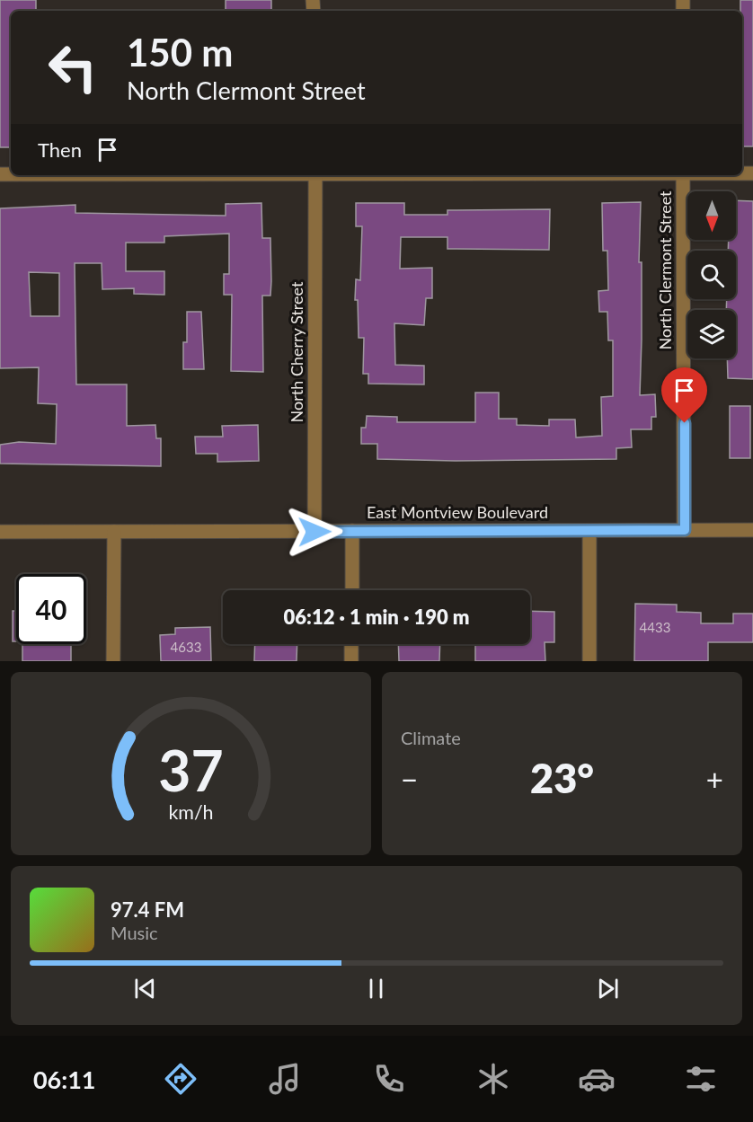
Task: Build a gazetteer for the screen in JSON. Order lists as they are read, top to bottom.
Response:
{
  "streets": {
    "street": ["North Clermont Street", "North Cherry Street", "East Montview Boulevard"]
  },
  "crossings": [
    ["North Clermont Street", "East Montview Boulevard"],
    ["North Cherry Street", "East Montview Boulevard"]
  ],
  "house_numbers": ["4433", "4633"],
  "north": "bottom",
  "page": {
    "turn": ["150 m", "North Clermont Street"],
    "then": "Then",
    "limit": "40",
    "trip": "06:12 · 1 min · 190 m",
    "tile": "Climate",
    "heat": ["−", "23°", "+"],
    "song": ["97.4 FM", "Music"],
    "tabs": "06:11",
    "gauge": ["37", "km/h"]
  }
}
